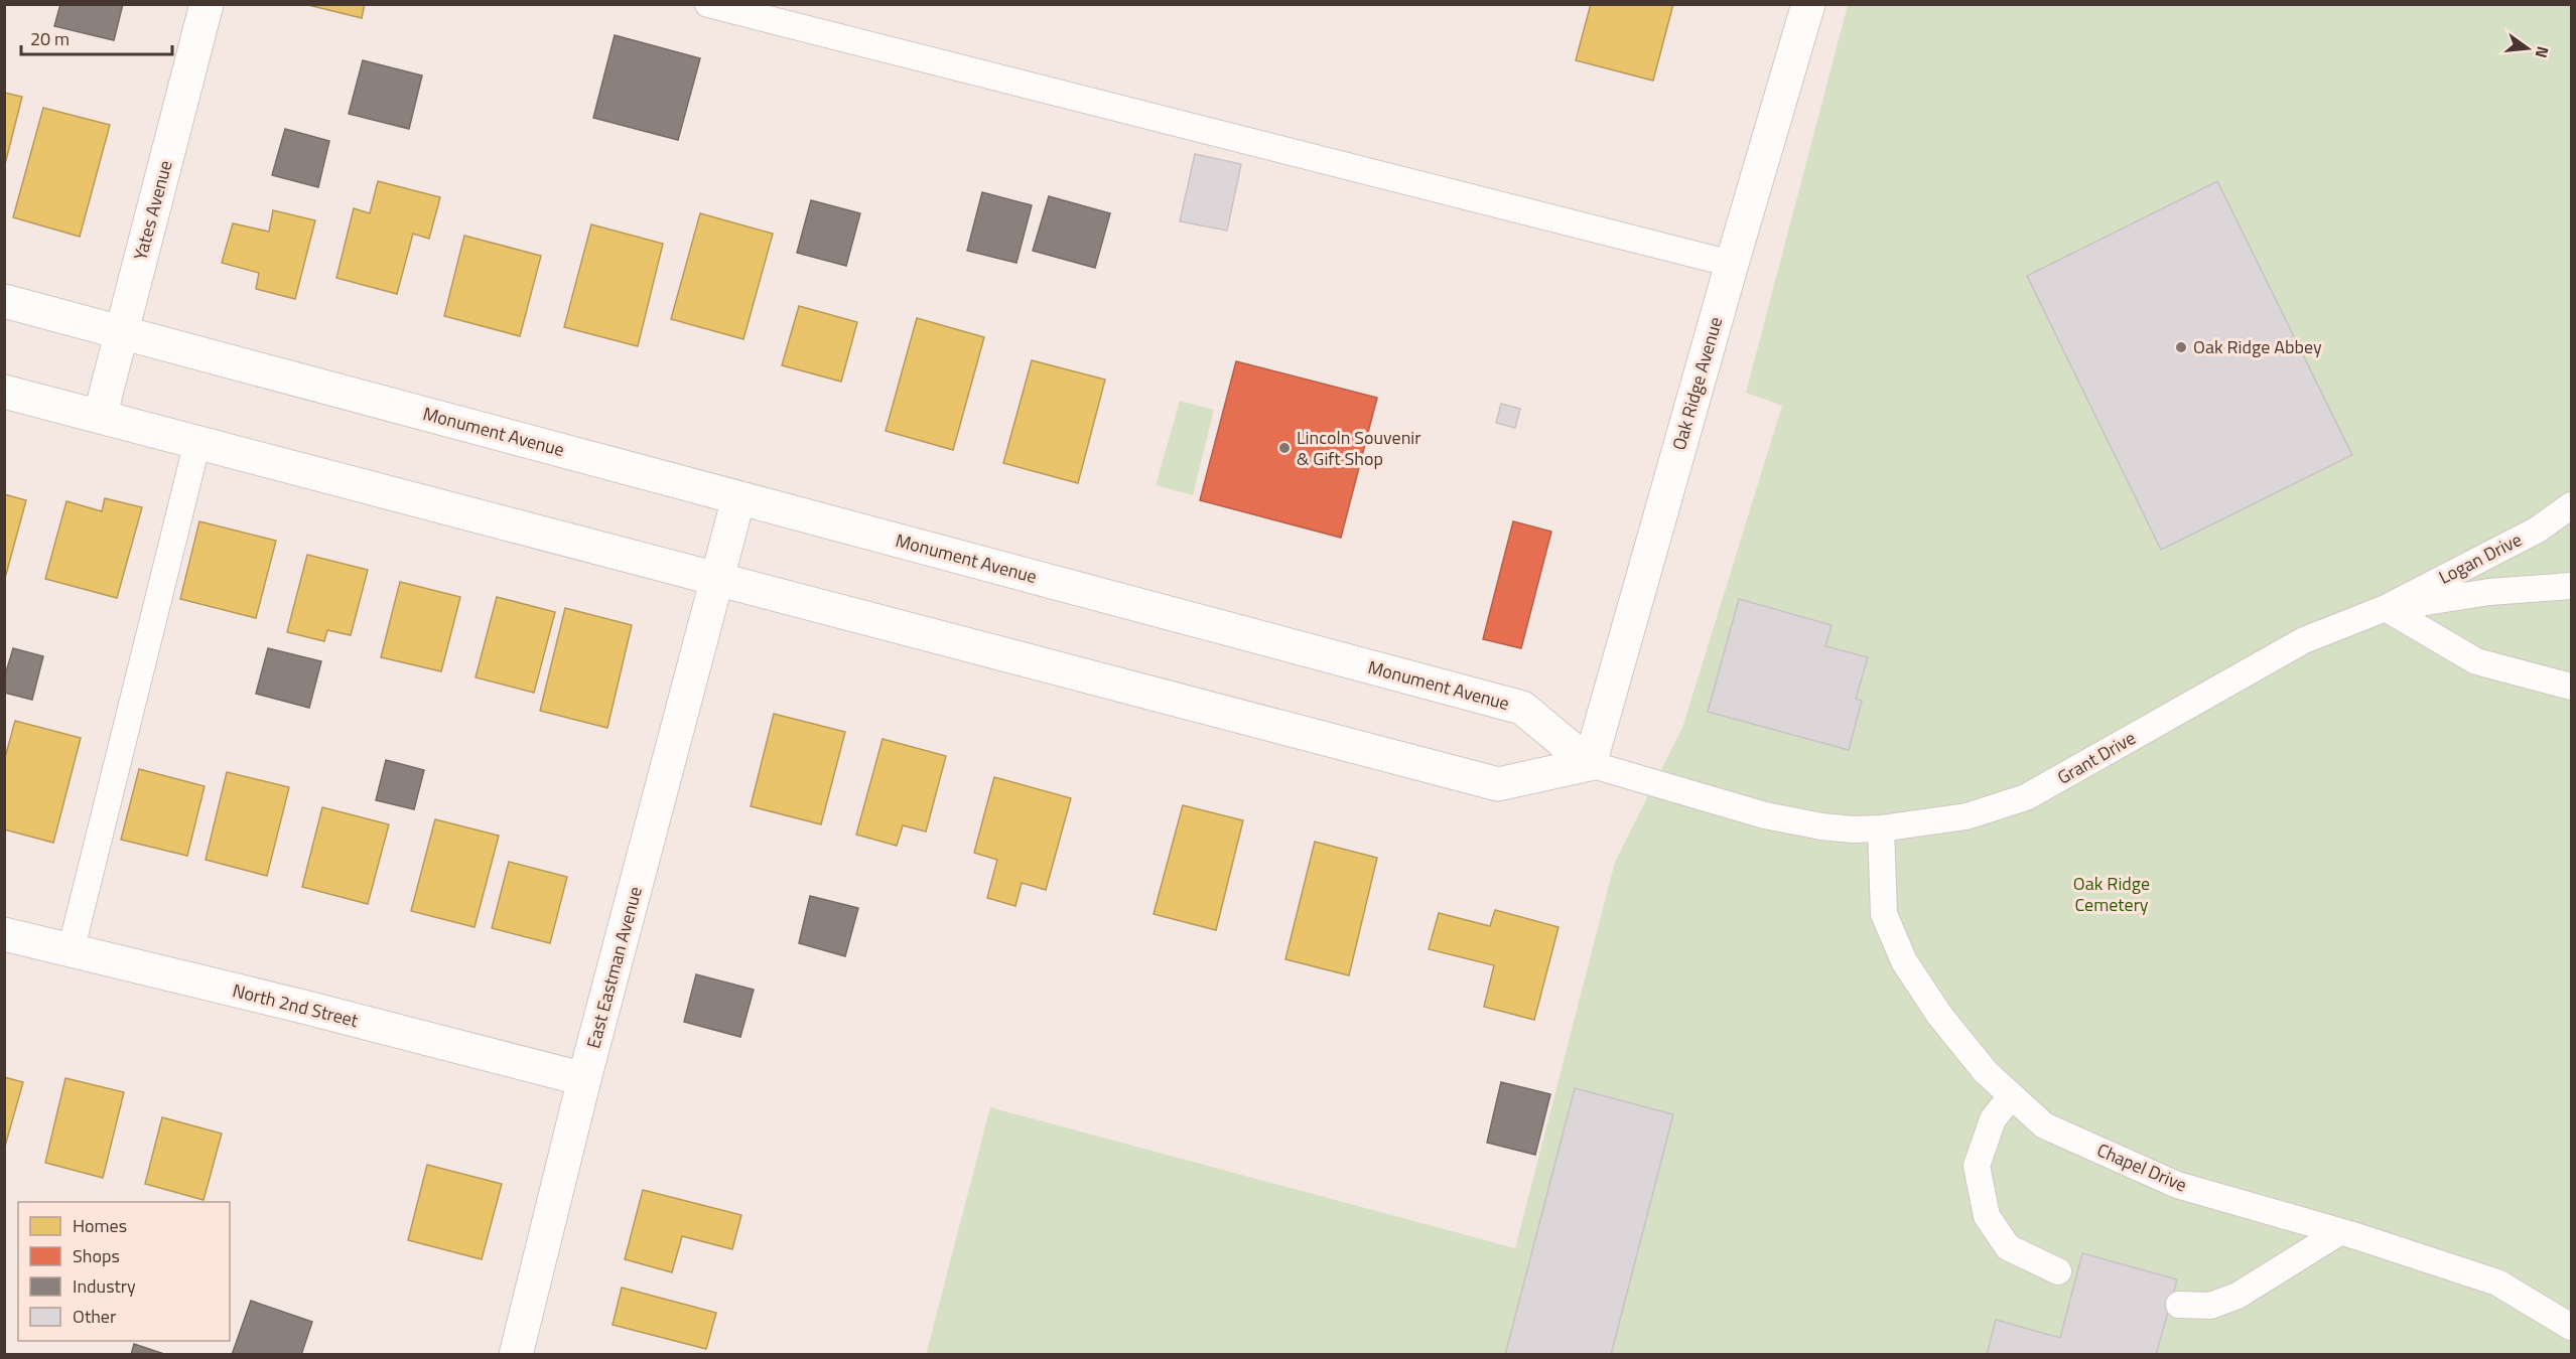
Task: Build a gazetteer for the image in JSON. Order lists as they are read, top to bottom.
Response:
{
  "streets": {
    "street": [
      "Yates Avenue",
      "Oak Ridge Avenue",
      "Monument Avenue",
      "East Eastman Avenue",
      "North 2nd Street"
    ],
    "lane": ["Logan Drive", "Grant Drive", "Chapel Drive"]
  },
  "crossings": [
    ["Yates Avenue", "Monument Avenue"],
    ["Oak Ridge Avenue", "Monument Avenue"],
    ["Oak Ridge Avenue", "Grant Drive"],
    ["Monument Avenue", "Grant Drive"],
    ["Monument Avenue", "East Eastman Avenue"],
    ["Logan Drive", "Grant Drive"],
    ["Grant Drive", "Chapel Drive"],
    ["East Eastman Avenue", "North 2nd Street"]
  ],
  "parks": ["Oak Ridge Cemetery"],
  "places": ["Oak Ridge Abbey", "Lincoln Souvenir & Gift Shop"],
  "legend": [
    "Homes",
    "Shops",
    "Industry",
    "Other"
  ],
  "scale_bar": "20 m",
  "north": "right"
}
